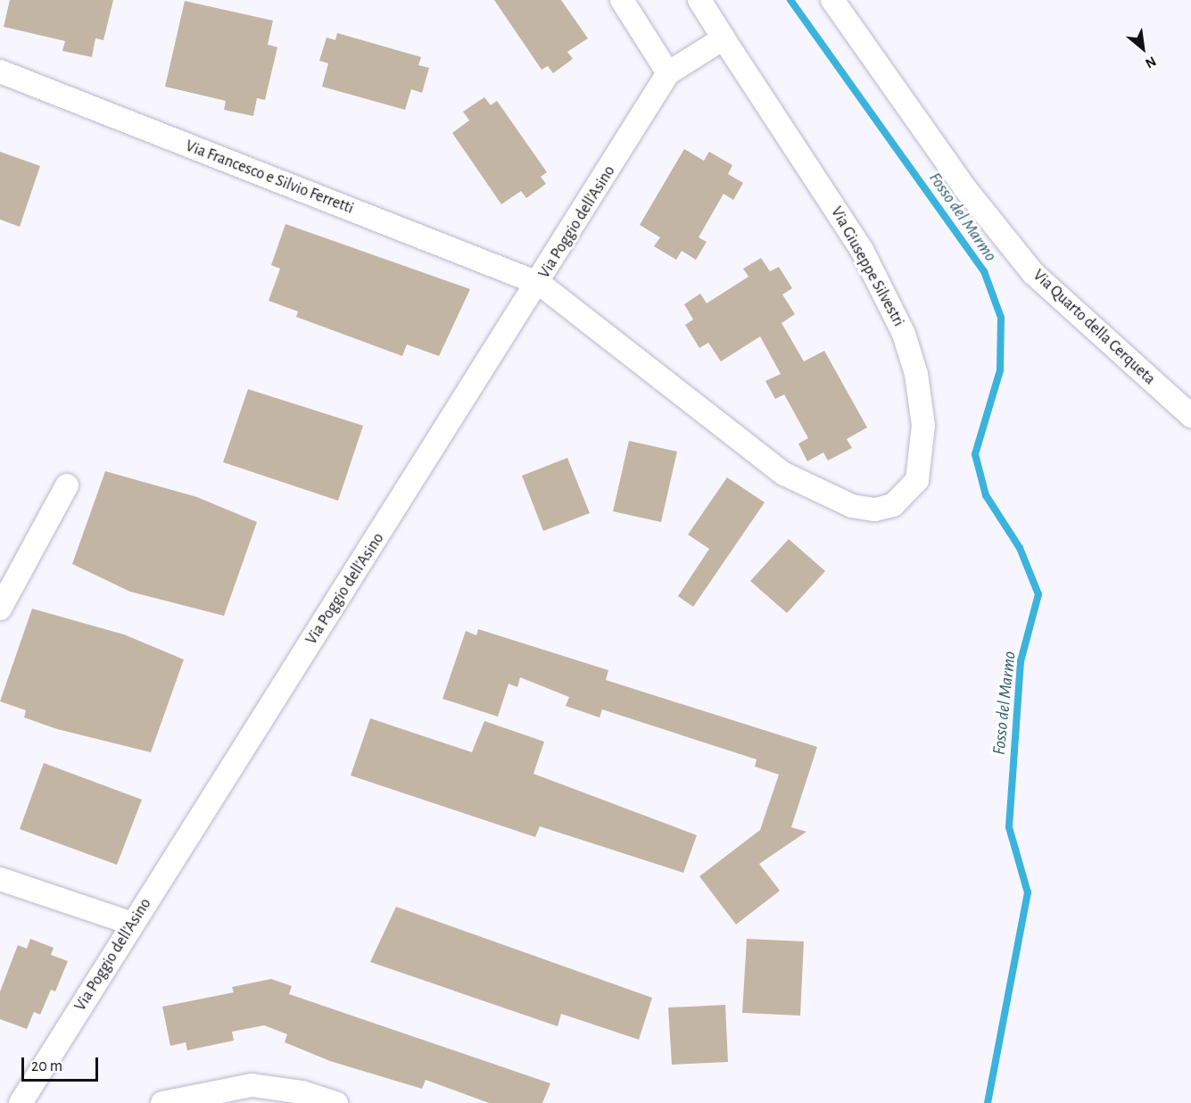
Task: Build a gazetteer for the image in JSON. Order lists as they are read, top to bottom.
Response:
{
  "streets": {
    "street": [
      "Via Francesco e Silvio Ferretti",
      "Via Poggio dell'Asino",
      "Via Giuseppe Silvestri",
      "Via Quarto della Cerqueta"
    ]
  },
  "crossings": [
    ["Via Francesco e Silvio Ferretti", "Via Poggio dell'Asino"],
    ["Via Francesco e Silvio Ferretti", "Via Giuseppe Silvestri"],
    ["Via Poggio dell'Asino", "Via Giuseppe Silvestri"]
  ],
  "water": ["Fosso del Marmo"],
  "scale_bar": "20 m",
  "north": "bottom right"
}
